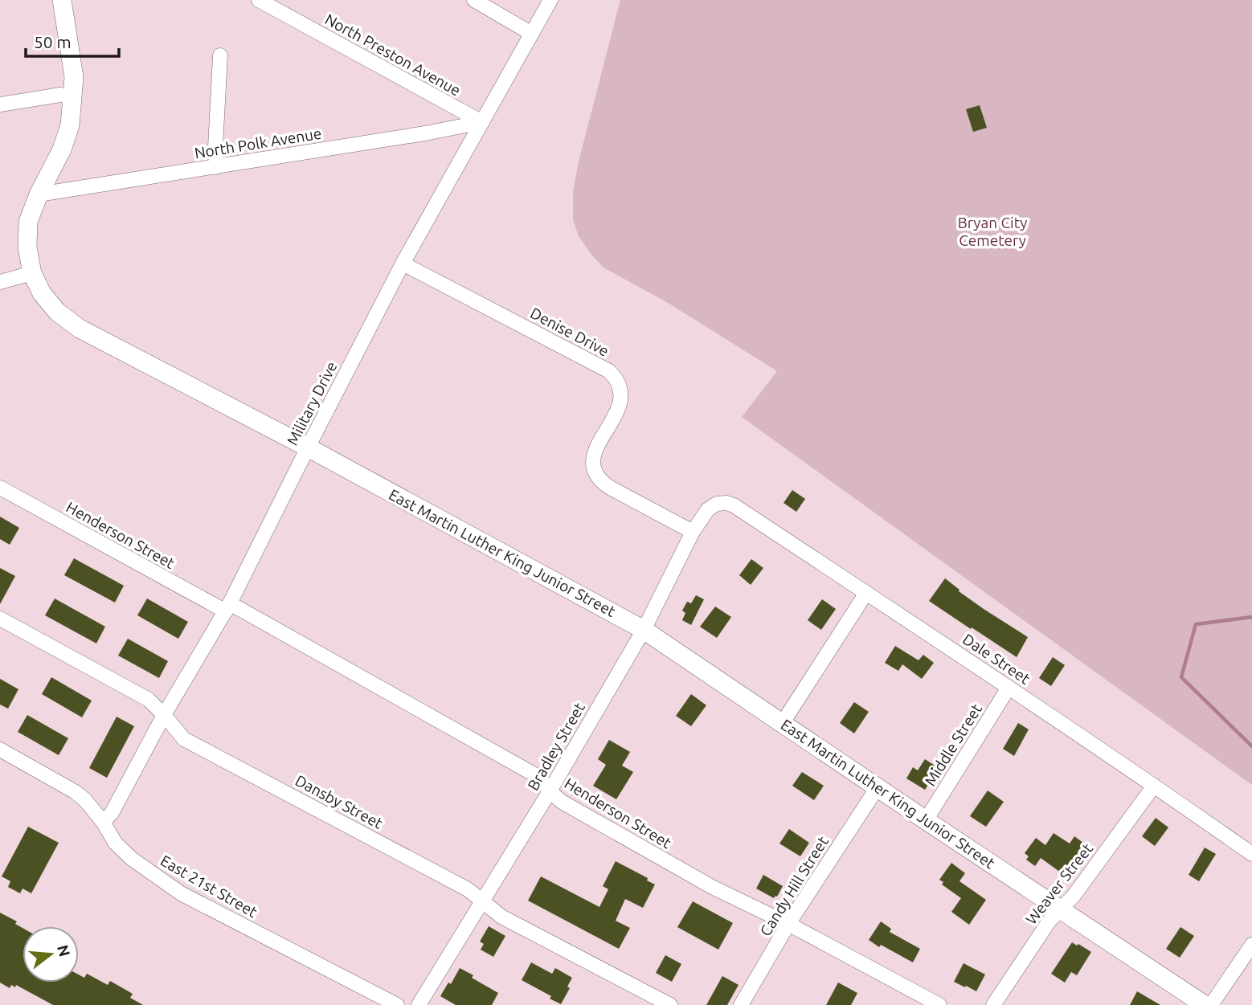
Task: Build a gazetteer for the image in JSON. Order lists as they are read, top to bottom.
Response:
{
  "streets": {
    "street": [
      "North Preston Avenue",
      "North Polk Avenue",
      "Denise Drive",
      "Military Drive",
      "Henderson Street",
      "East Martin Luther King Junior Street",
      "Dale Street",
      "Middle Street",
      "Bradley Street",
      "Dansby Street",
      "Weaver Street",
      "East 21st Street",
      "Candy Hill Street"
    ]
  },
  "crossings": [
    ["North Preston Avenue", "North Polk Avenue"],
    ["North Preston Avenue", "Military Drive"],
    ["North Polk Avenue", "Military Drive"],
    ["North Polk Avenue", "East Martin Luther King Junior Street"],
    ["Denise Drive", "Military Drive"],
    ["Denise Drive", "Bradley Street"],
    ["Military Drive", "Henderson Street"],
    ["Military Drive", "East Martin Luther King Junior Street"],
    ["Military Drive", "Dansby Street"],
    ["Military Drive", "East 21st Street"],
    ["Henderson Street", "Bradley Street"],
    ["Henderson Street", "Candy Hill Street"],
    ["East Martin Luther King Junior Street", "Middle Street"],
    ["East Martin Luther King Junior Street", "Bradley Street"],
    ["East Martin Luther King Junior Street", "Weaver Street"],
    ["East Martin Luther King Junior Street", "Candy Hill Street"],
    ["Dale Street", "Middle Street"],
    ["Dale Street", "Bradley Street"],
    ["Dale Street", "Weaver Street"],
    ["Bradley Street", "Dansby Street"]
  ],
  "parks": ["Bryan City Cemetery"],
  "scale_bar": "50 m",
  "north": "right"
}
